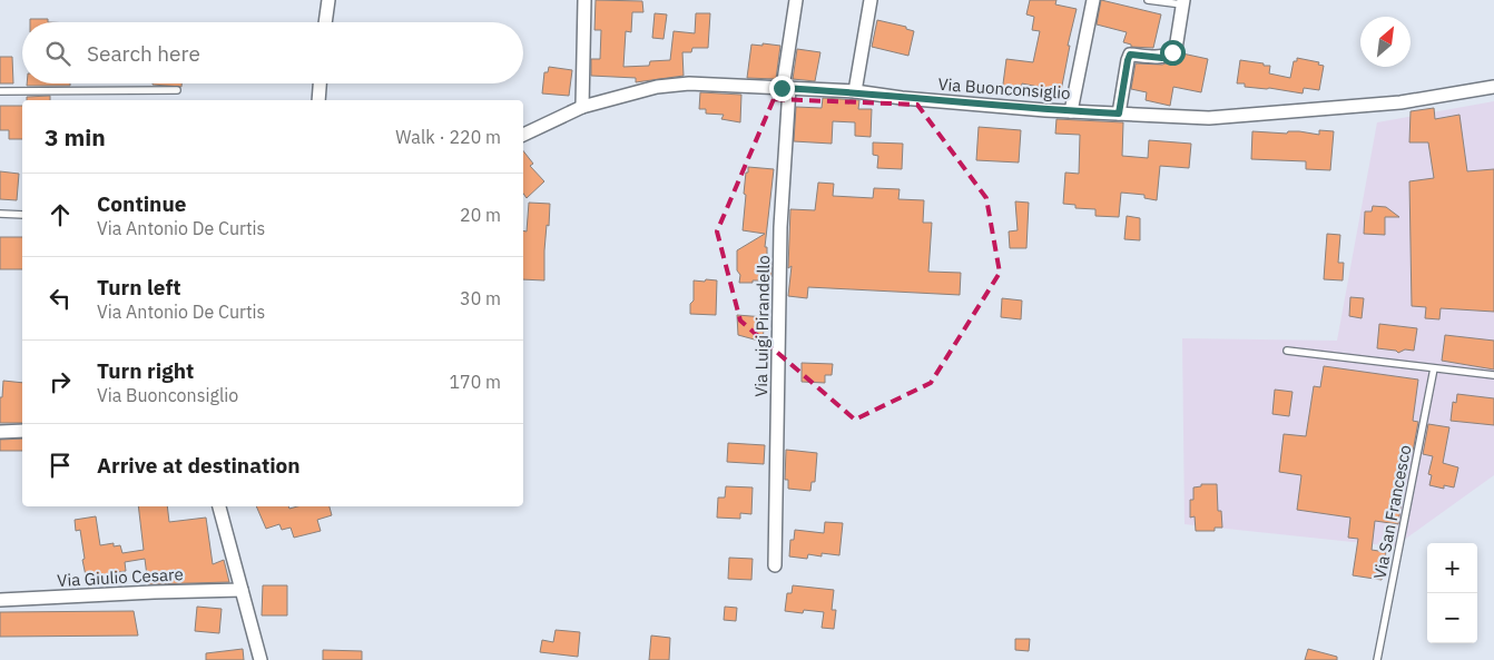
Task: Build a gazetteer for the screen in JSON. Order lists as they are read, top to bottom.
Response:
{
  "streets": {
    "street": ["Via Buonconsiglio", "Via Luigi Pirandello", "Via Giulio Cesare"],
    "lane": ["Via San Francesco"]
  },
  "crossings": [
    ["Via Buonconsiglio", "Via Luigi Pirandello"]
  ],
  "north": "top right",
  "page": {
    "search": "Search here",
    "heading": ["3 min", "Walk · 220 m"],
    "list": [
      ["Continue", "Via Antonio De Curtis", "20 m"],
      ["Turn left", "Via Antonio De Curtis", "30 m"],
      ["Turn right", "Via Buonconsiglio", "170 m"],
      "Arrive at destination"
    ],
    "map_buttons": ["+", "−"]
  }
}
